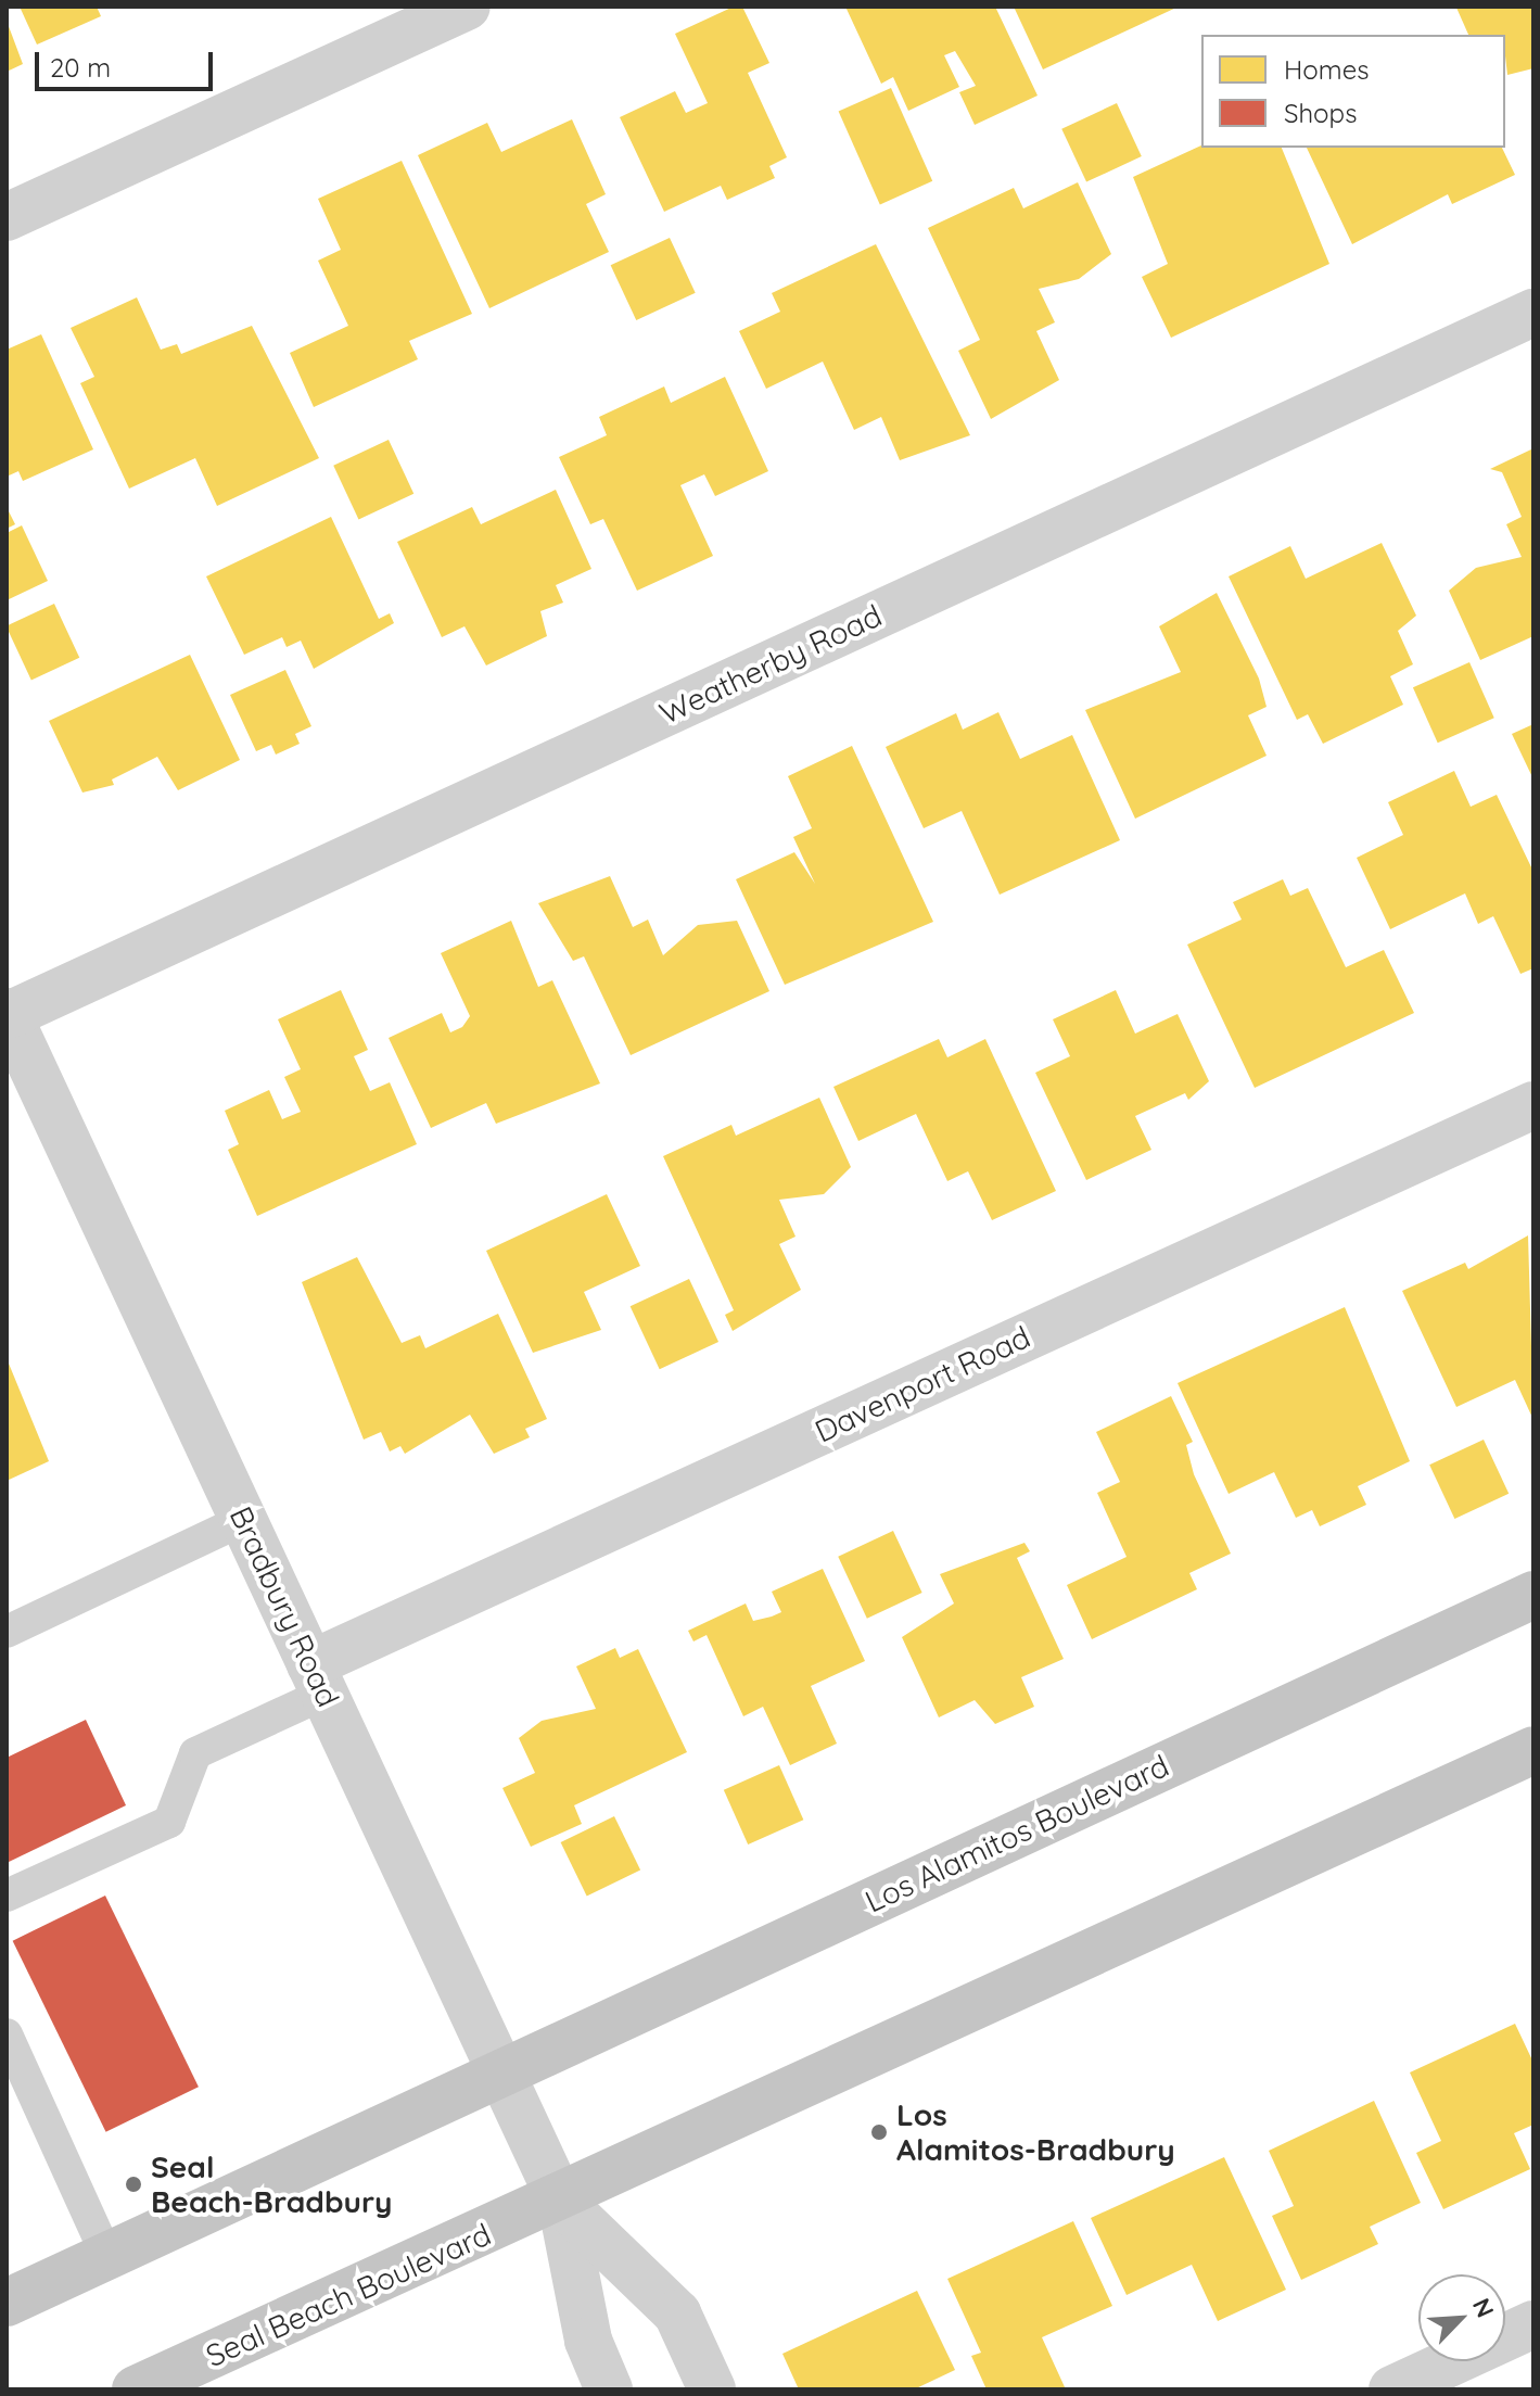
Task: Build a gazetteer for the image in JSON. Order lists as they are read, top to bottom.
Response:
{
  "streets": {
    "main road": ["Los Alamitos Boulevard", "Seal Beach Boulevard"],
    "street": ["Weatherby Road", "Davenport Road", "Bradbury Road"]
  },
  "crossings": [
    ["Weatherby Road", "Bradbury Road"],
    ["Davenport Road", "Bradbury Road"],
    ["Bradbury Road", "Los Alamitos Boulevard"],
    ["Bradbury Road", "Seal Beach Boulevard"]
  ],
  "places": ["Los Alamitos-Bradbury", "Seal Beach-Bradbury"],
  "legend": ["Homes", "Shops"],
  "scale_bar": "20 m",
  "north": "top right"
}
